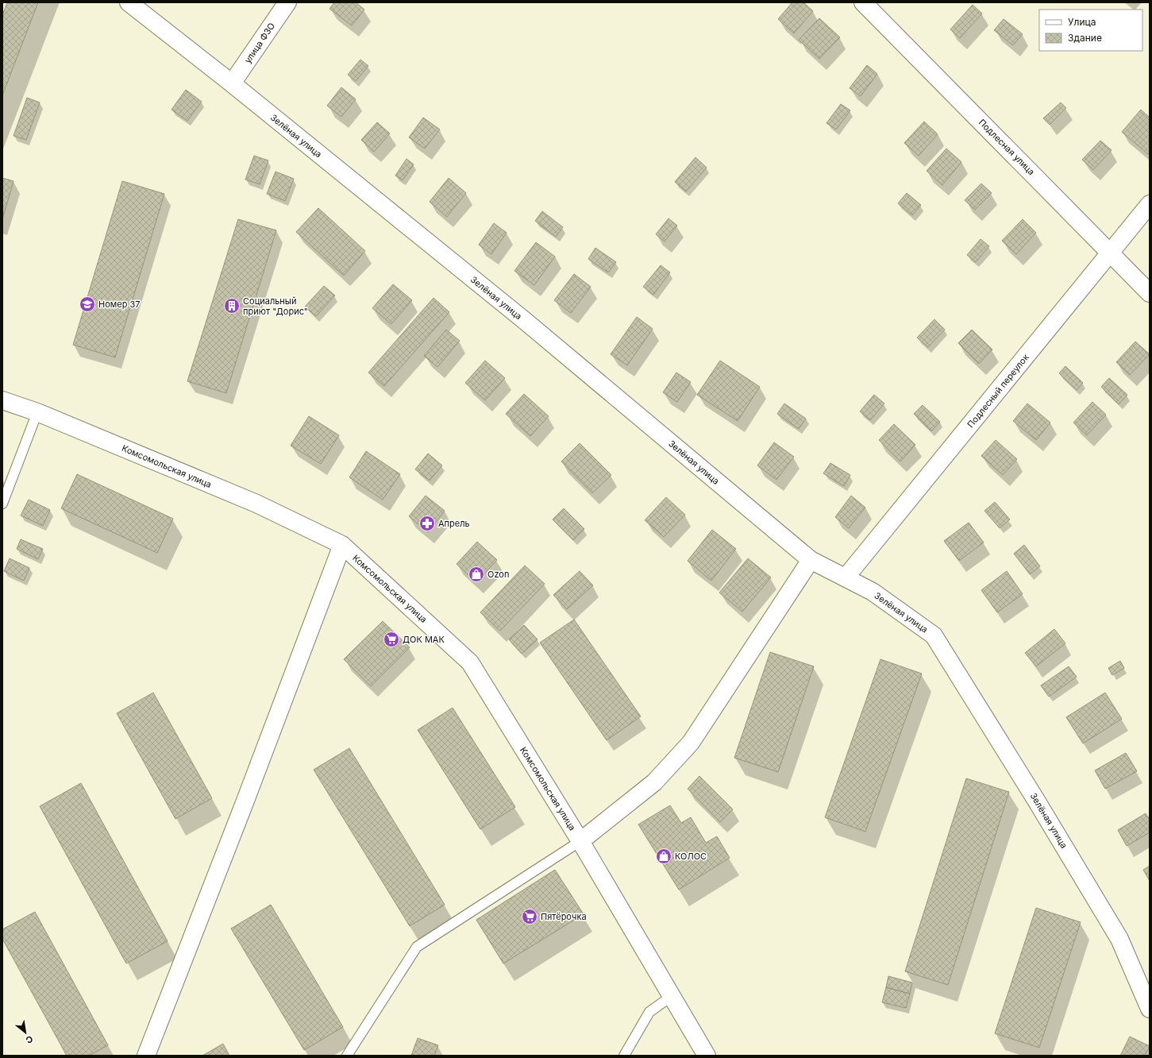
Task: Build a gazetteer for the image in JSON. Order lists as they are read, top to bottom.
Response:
{
  "streets": {
    "street": [
      "улица ФЗО",
      "Зелёная улица",
      "Подлесная улица",
      "Подлесный переулок",
      "Комсомольская улица"
    ]
  },
  "crossings": [
    ["улица ФЗО", "Зелёная улица"],
    ["Зелёная улица", "Подлесный переулок"],
    ["Подлесная улица", "Подлесный переулок"]
  ],
  "places": {
    "school or university": ["Номер 37"],
    "building": ["Социальный приют \"Дорис\""],
    "pharmacy": ["Апрель"],
    "shop": ["Ozon", "КОЛОС"],
    "supermarket": ["ДОК МАК", "Пятёрочка"]
  },
  "legend": ["Улица", "Здание"],
  "north": "bottom right"
}
